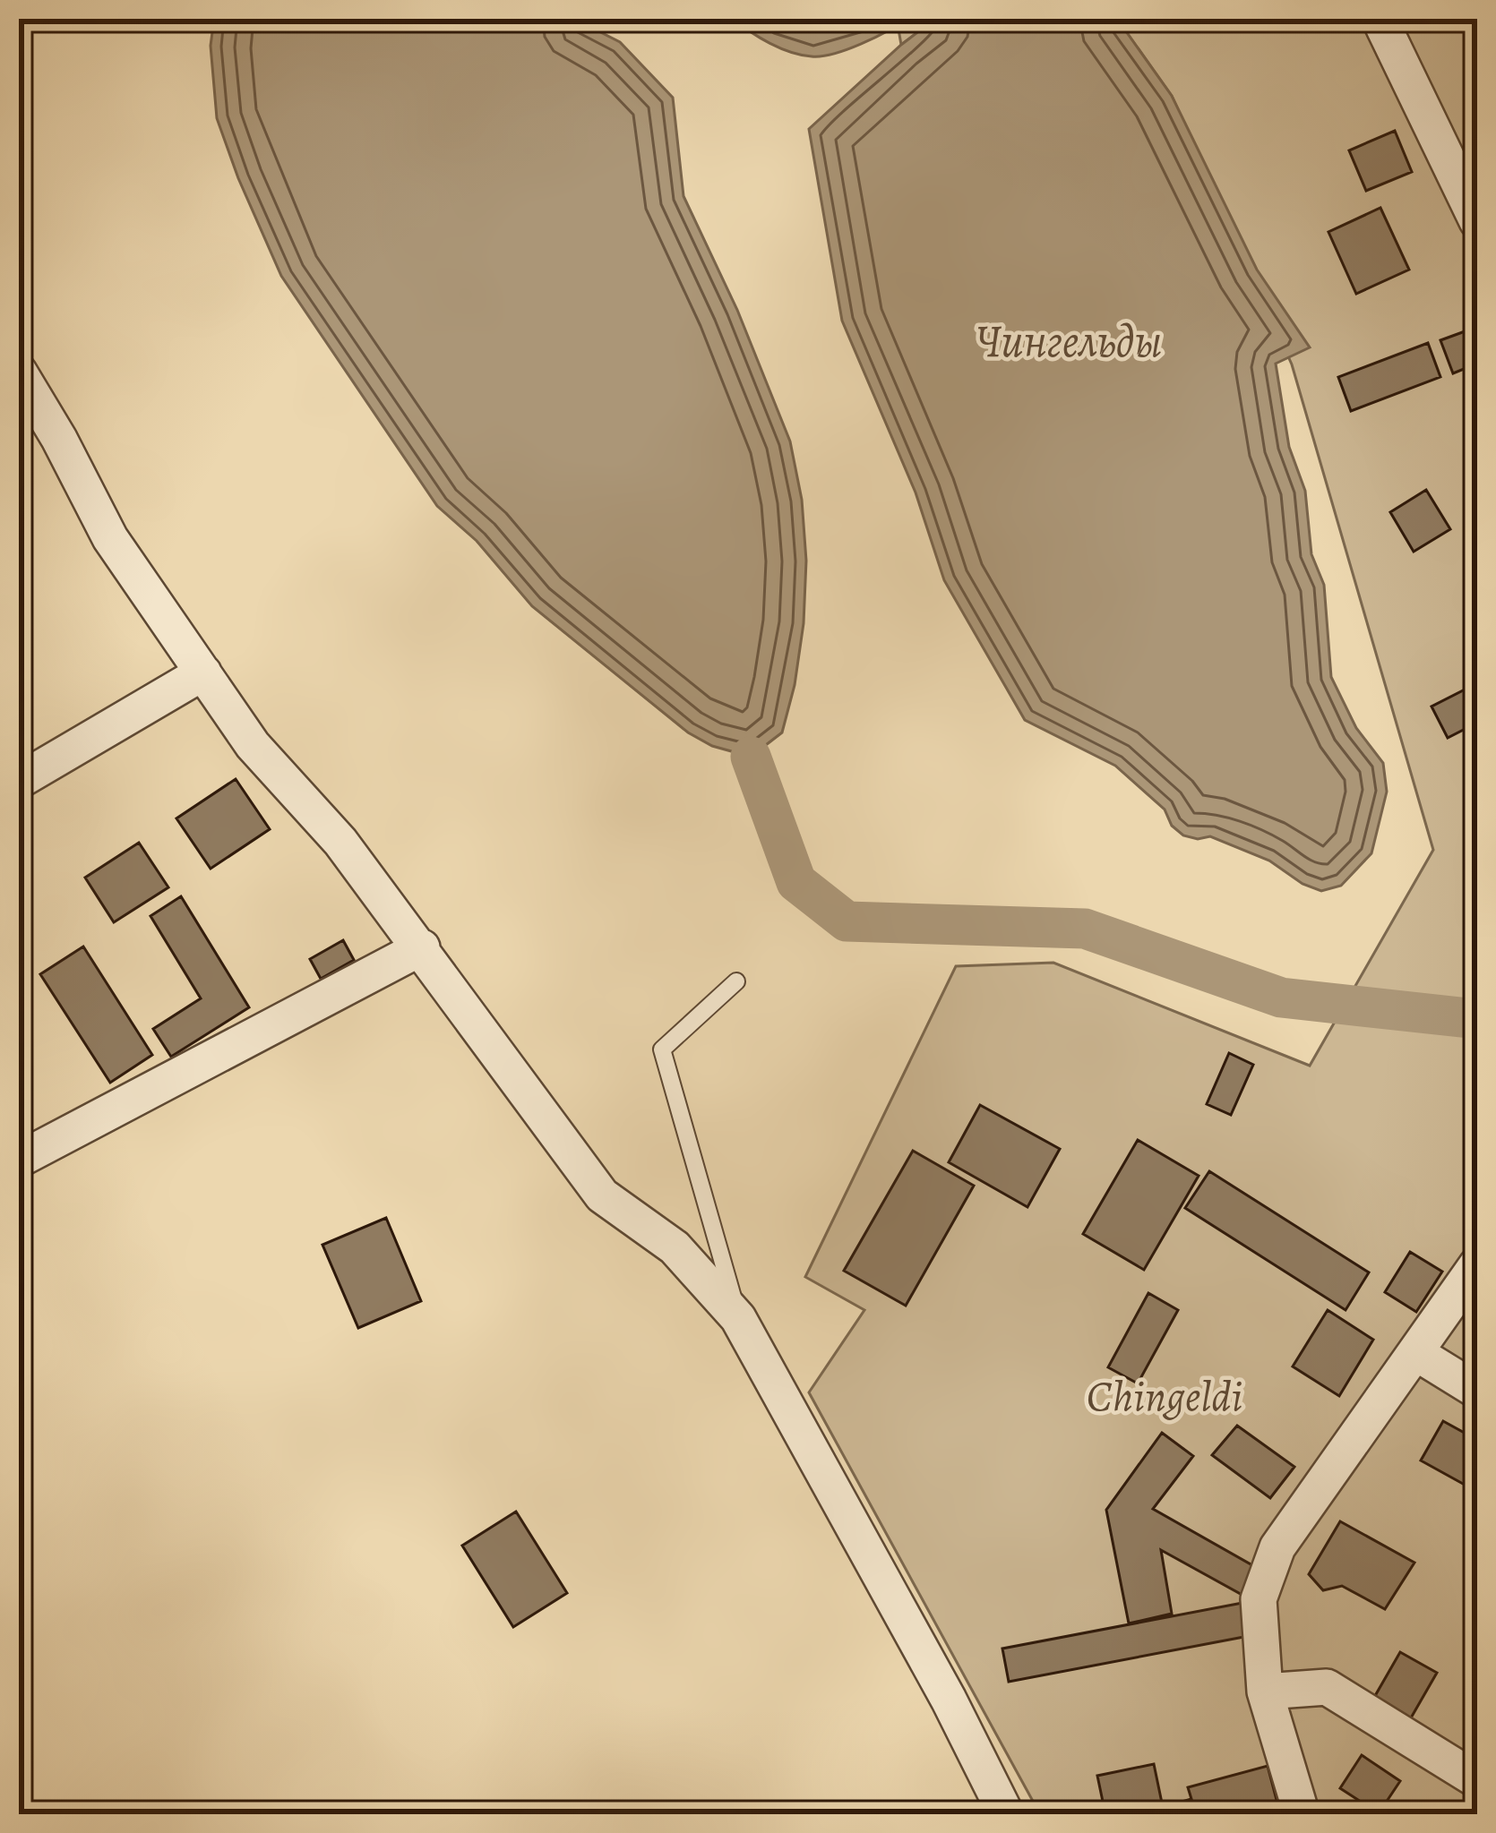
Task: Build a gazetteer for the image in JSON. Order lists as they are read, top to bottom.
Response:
{
  "water": ["Чингельды"],
  "parks": ["Chingeldi"]
}
